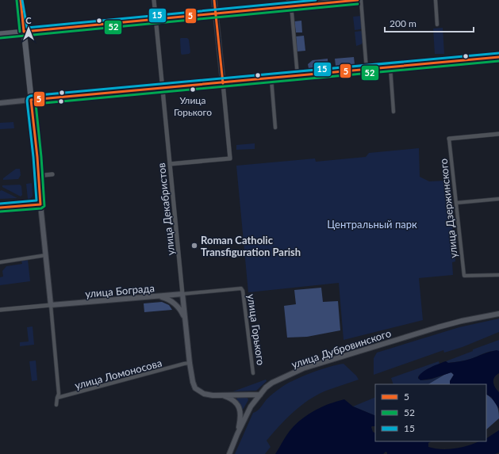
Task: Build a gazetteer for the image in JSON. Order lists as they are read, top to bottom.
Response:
{
  "streets": {
    "main road": ["улица Декабристов", "улица Бограда", "улица Дубровинского"],
    "street": ["улица Дзержинского", "улица Горького", "улица Ломоносова"]
  },
  "crossings": [
    ["улица Декабристов", "улица Бограда"],
    ["улица Декабристов", "улица Дубровинского"],
    ["улица Декабристов", "улица Ломоносова"],
    ["улица Бограда", "улица Горького"]
  ],
  "parks": ["Центральный парк"],
  "places": ["Улица Горького", "Roman Catholic Transfiguration Parish"],
  "lines": ["transit line 5", "transit line 52", "transit line 15"],
  "legend": ["5", "52", "15"],
  "scale_bar": "200 m",
  "north": "top"
}
